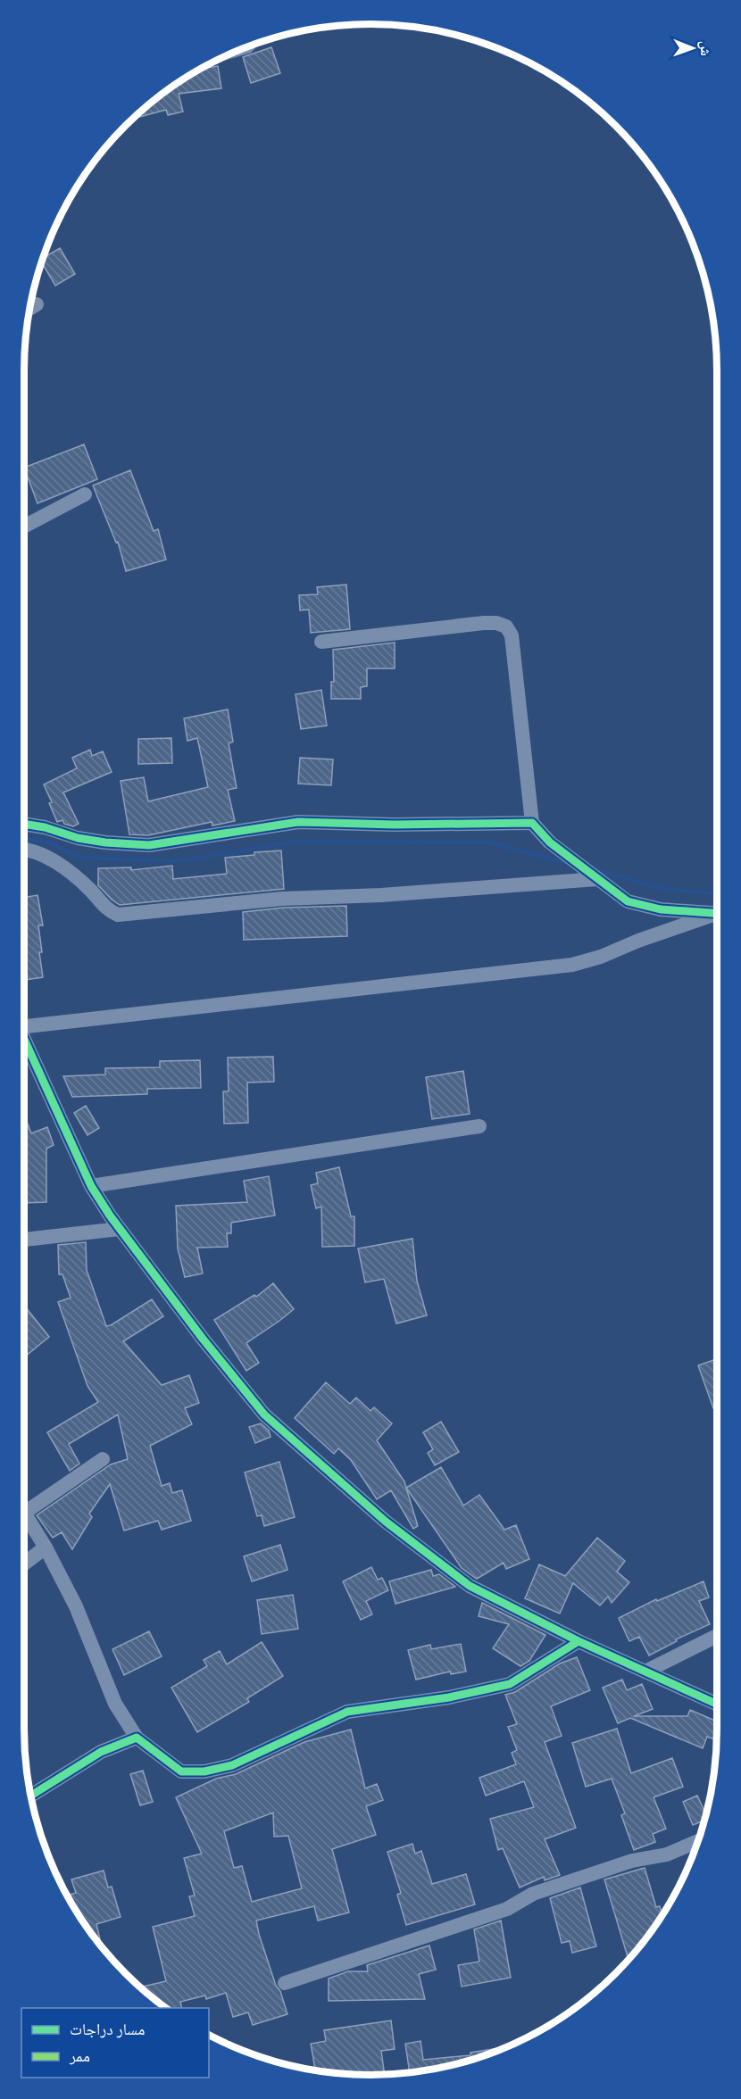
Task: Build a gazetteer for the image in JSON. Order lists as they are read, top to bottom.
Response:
{
  "legend": ["مسار دراجات", "ممر"],
  "north": "right"
}
